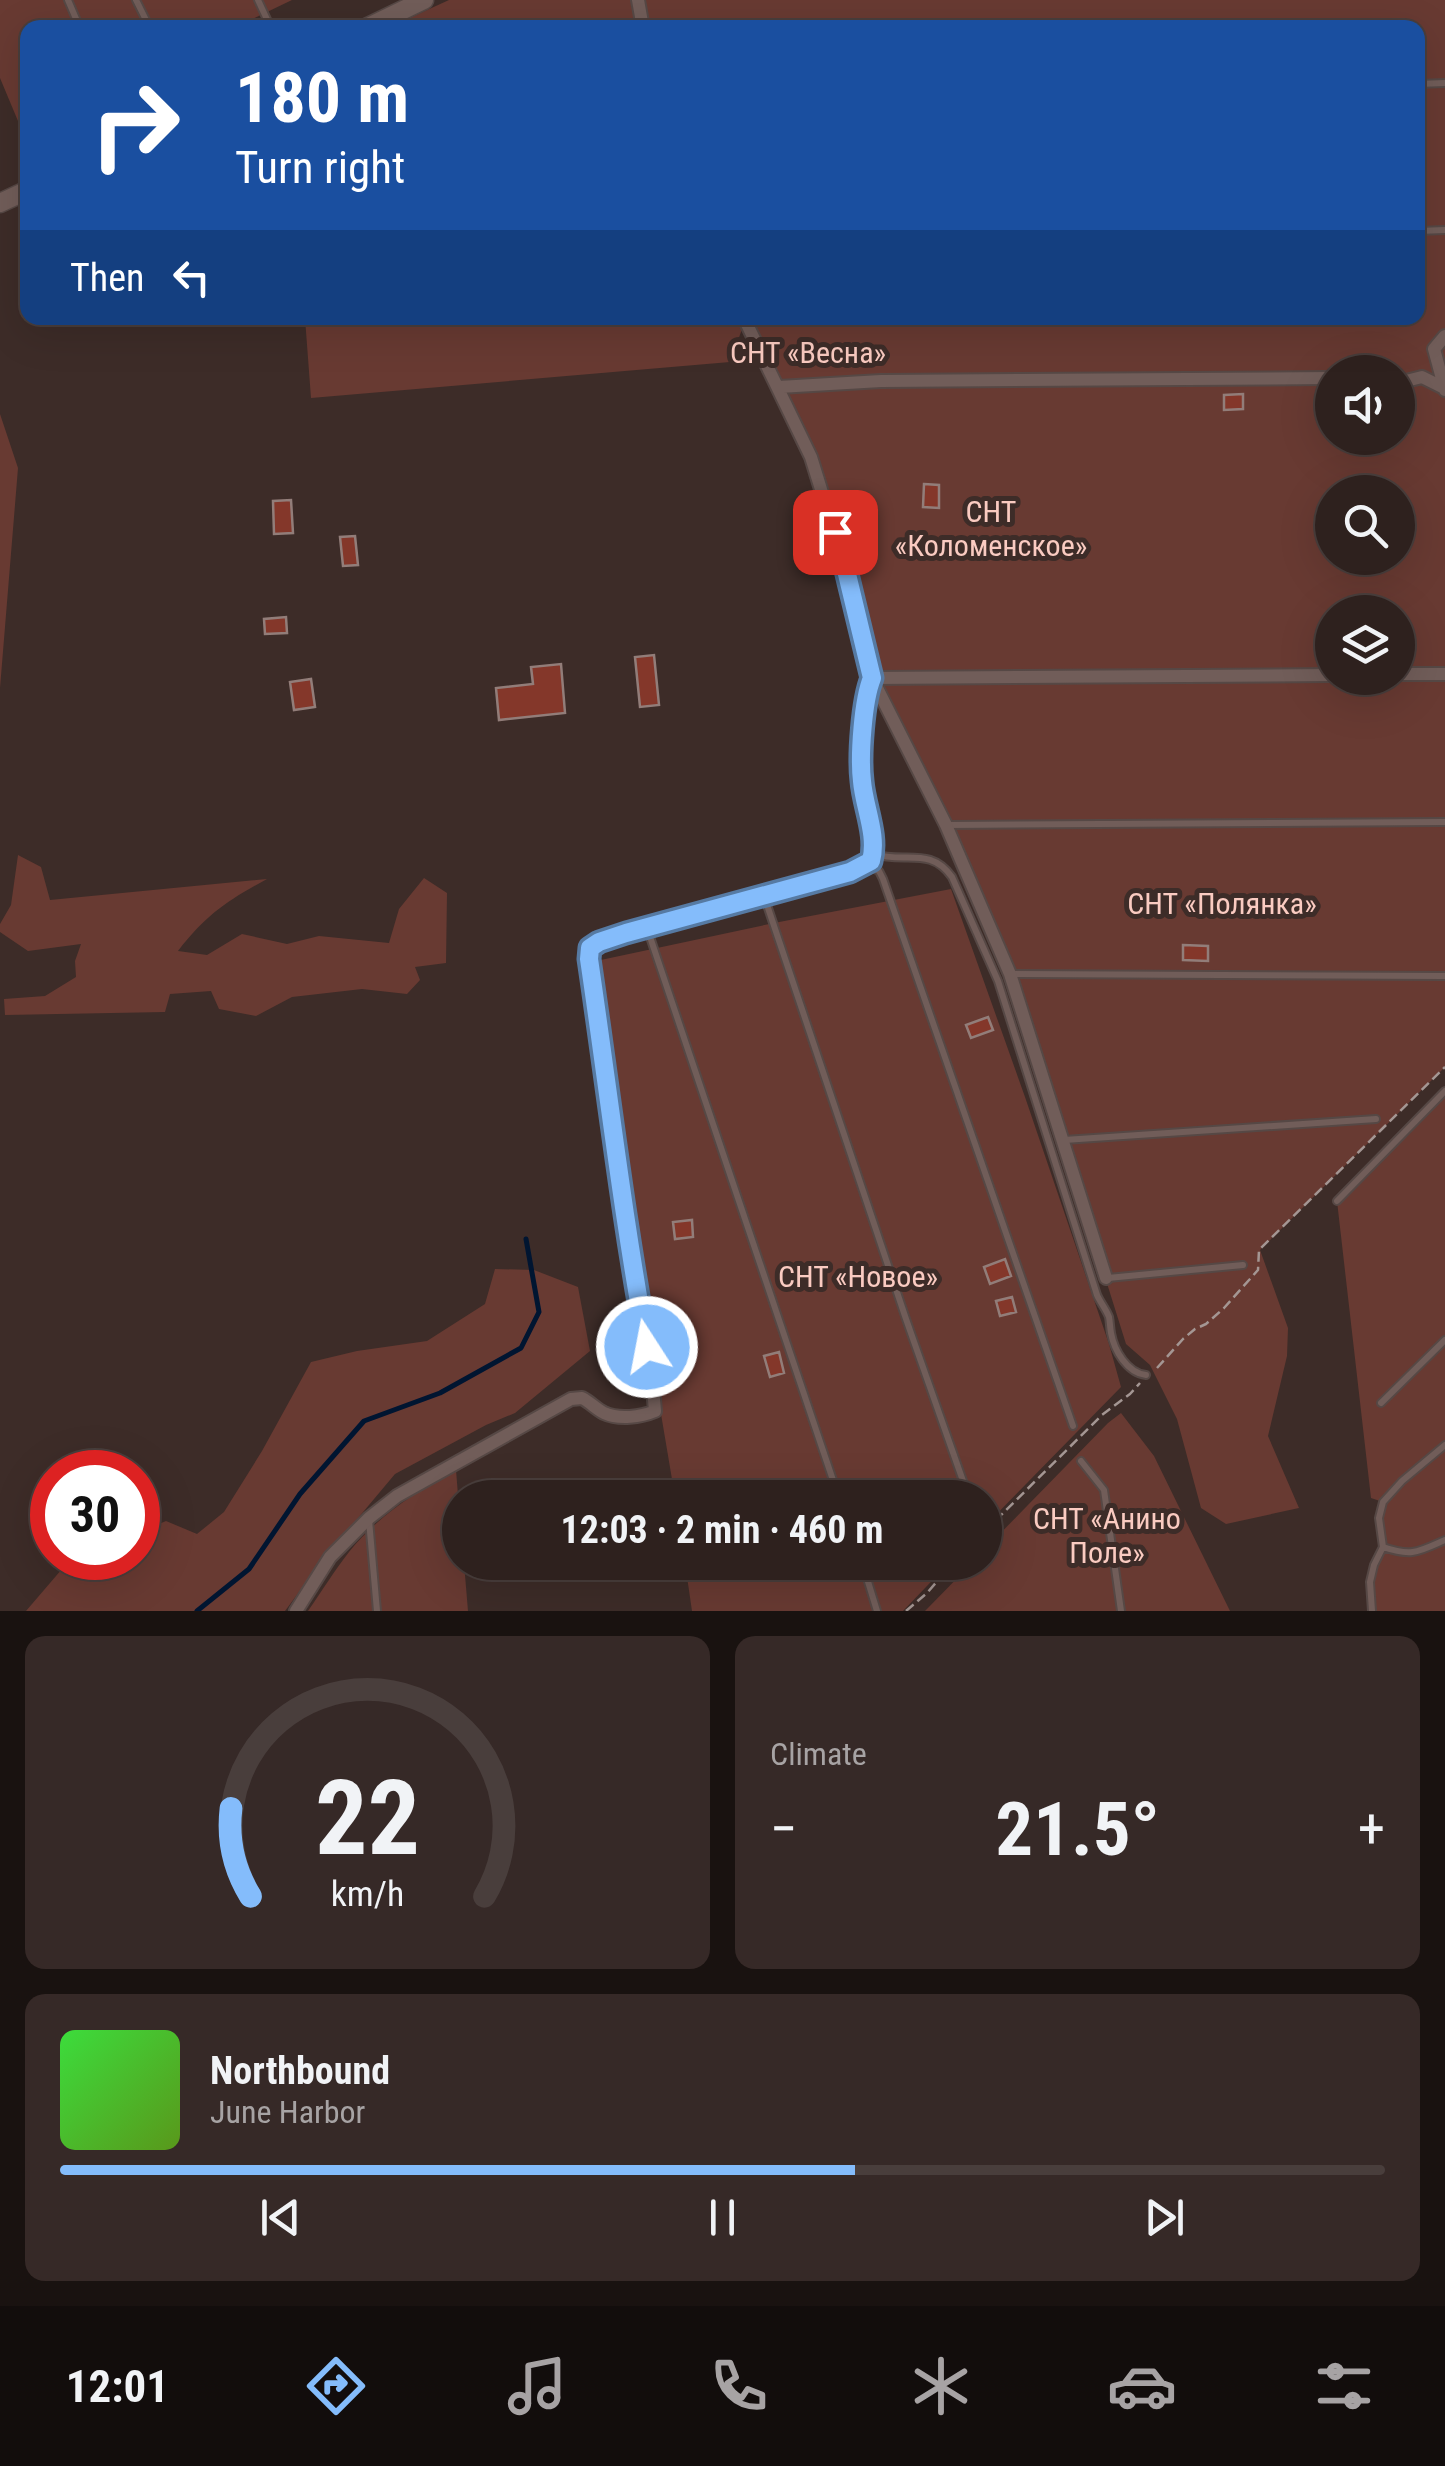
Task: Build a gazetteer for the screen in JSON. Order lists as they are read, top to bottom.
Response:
{
  "parks": [
    "СНТ «Весна»",
    "СНТ «Коломенское»",
    "СНТ «Полянка»",
    "СНТ «Новое»",
    "СНТ «Анино Поле»"
  ],
  "page": {
    "turn": ["180 m", "Turn right"],
    "then": "Then",
    "limit": "30",
    "trip": "12:03 · 2 min · 460 m",
    "tile": "Climate",
    "heat": ["−", "21.5°", "+"],
    "song": ["Northbound", "June Harbor"],
    "tabs": "12:01",
    "gauge": ["22", "km/h"]
  }
}
